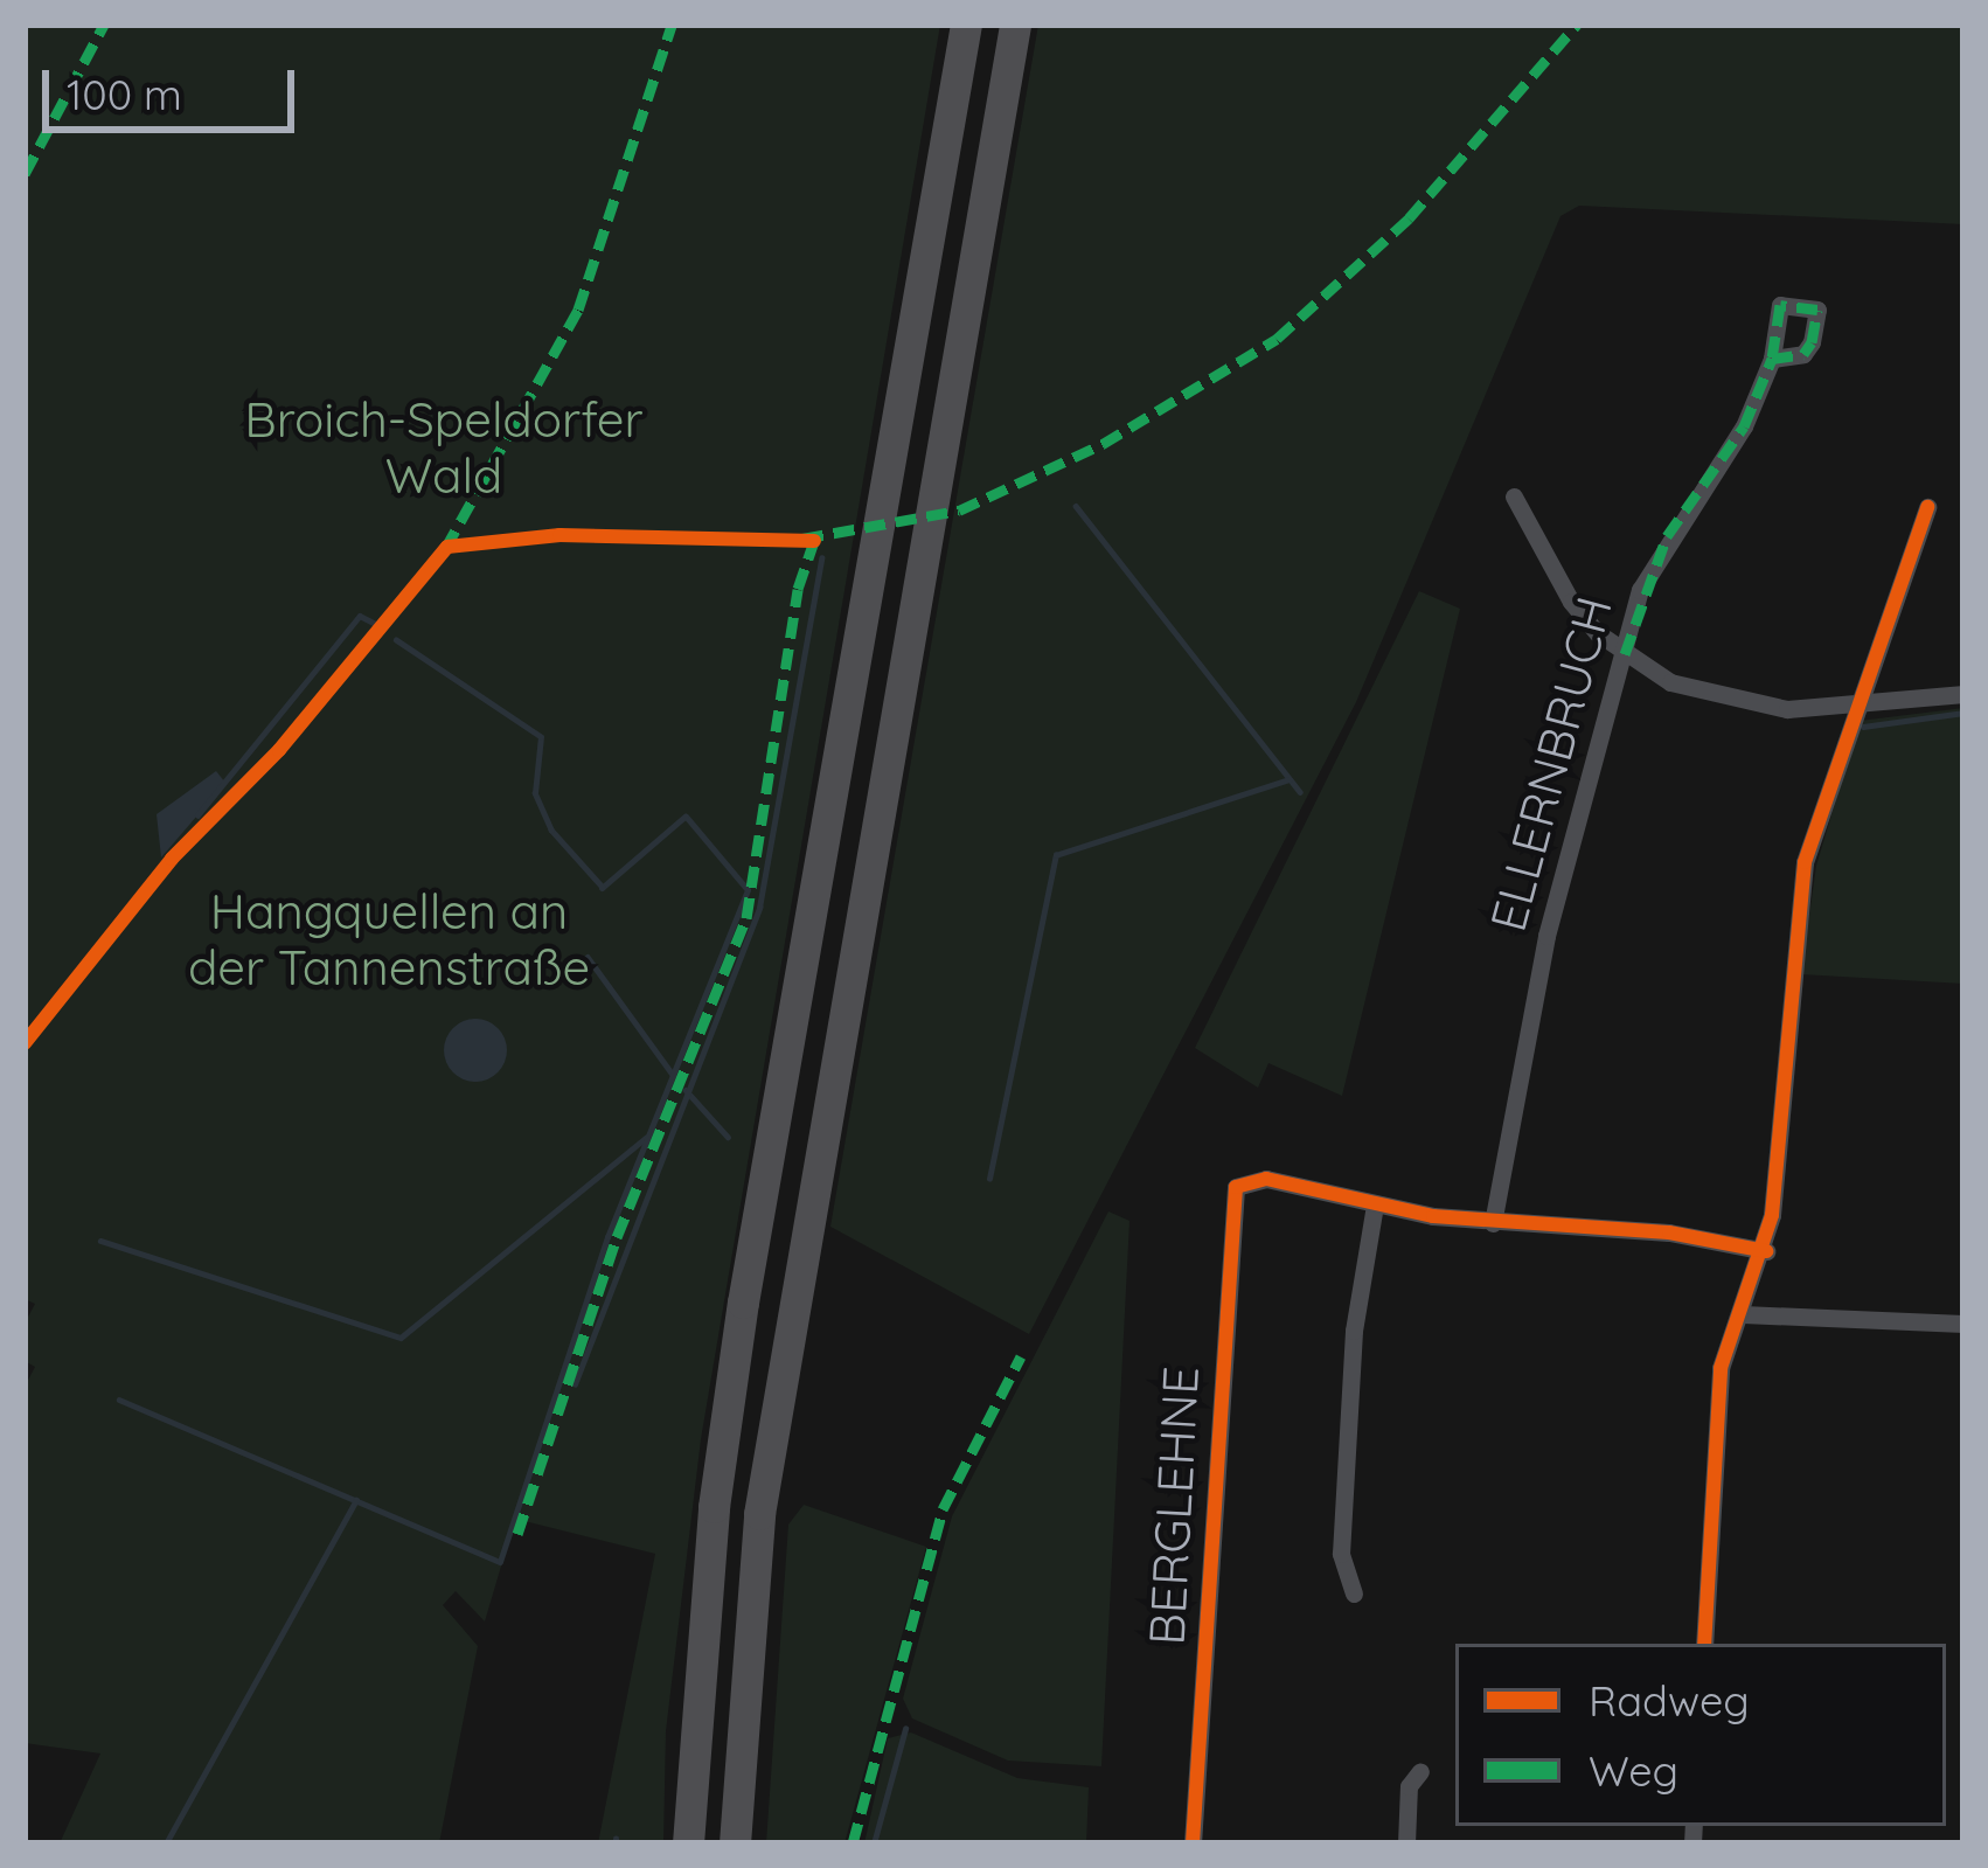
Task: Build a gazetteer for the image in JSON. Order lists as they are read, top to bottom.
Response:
{
  "streets": {
    "street": ["ELLERNBRUCH", "BERGLEHNE"]
  },
  "parks": ["Broich-Speldorfer Wald", "Hangquellen an der Tannenstraße"],
  "legend": ["Radweg", "Weg"],
  "scale_bar": "100 m"
}
